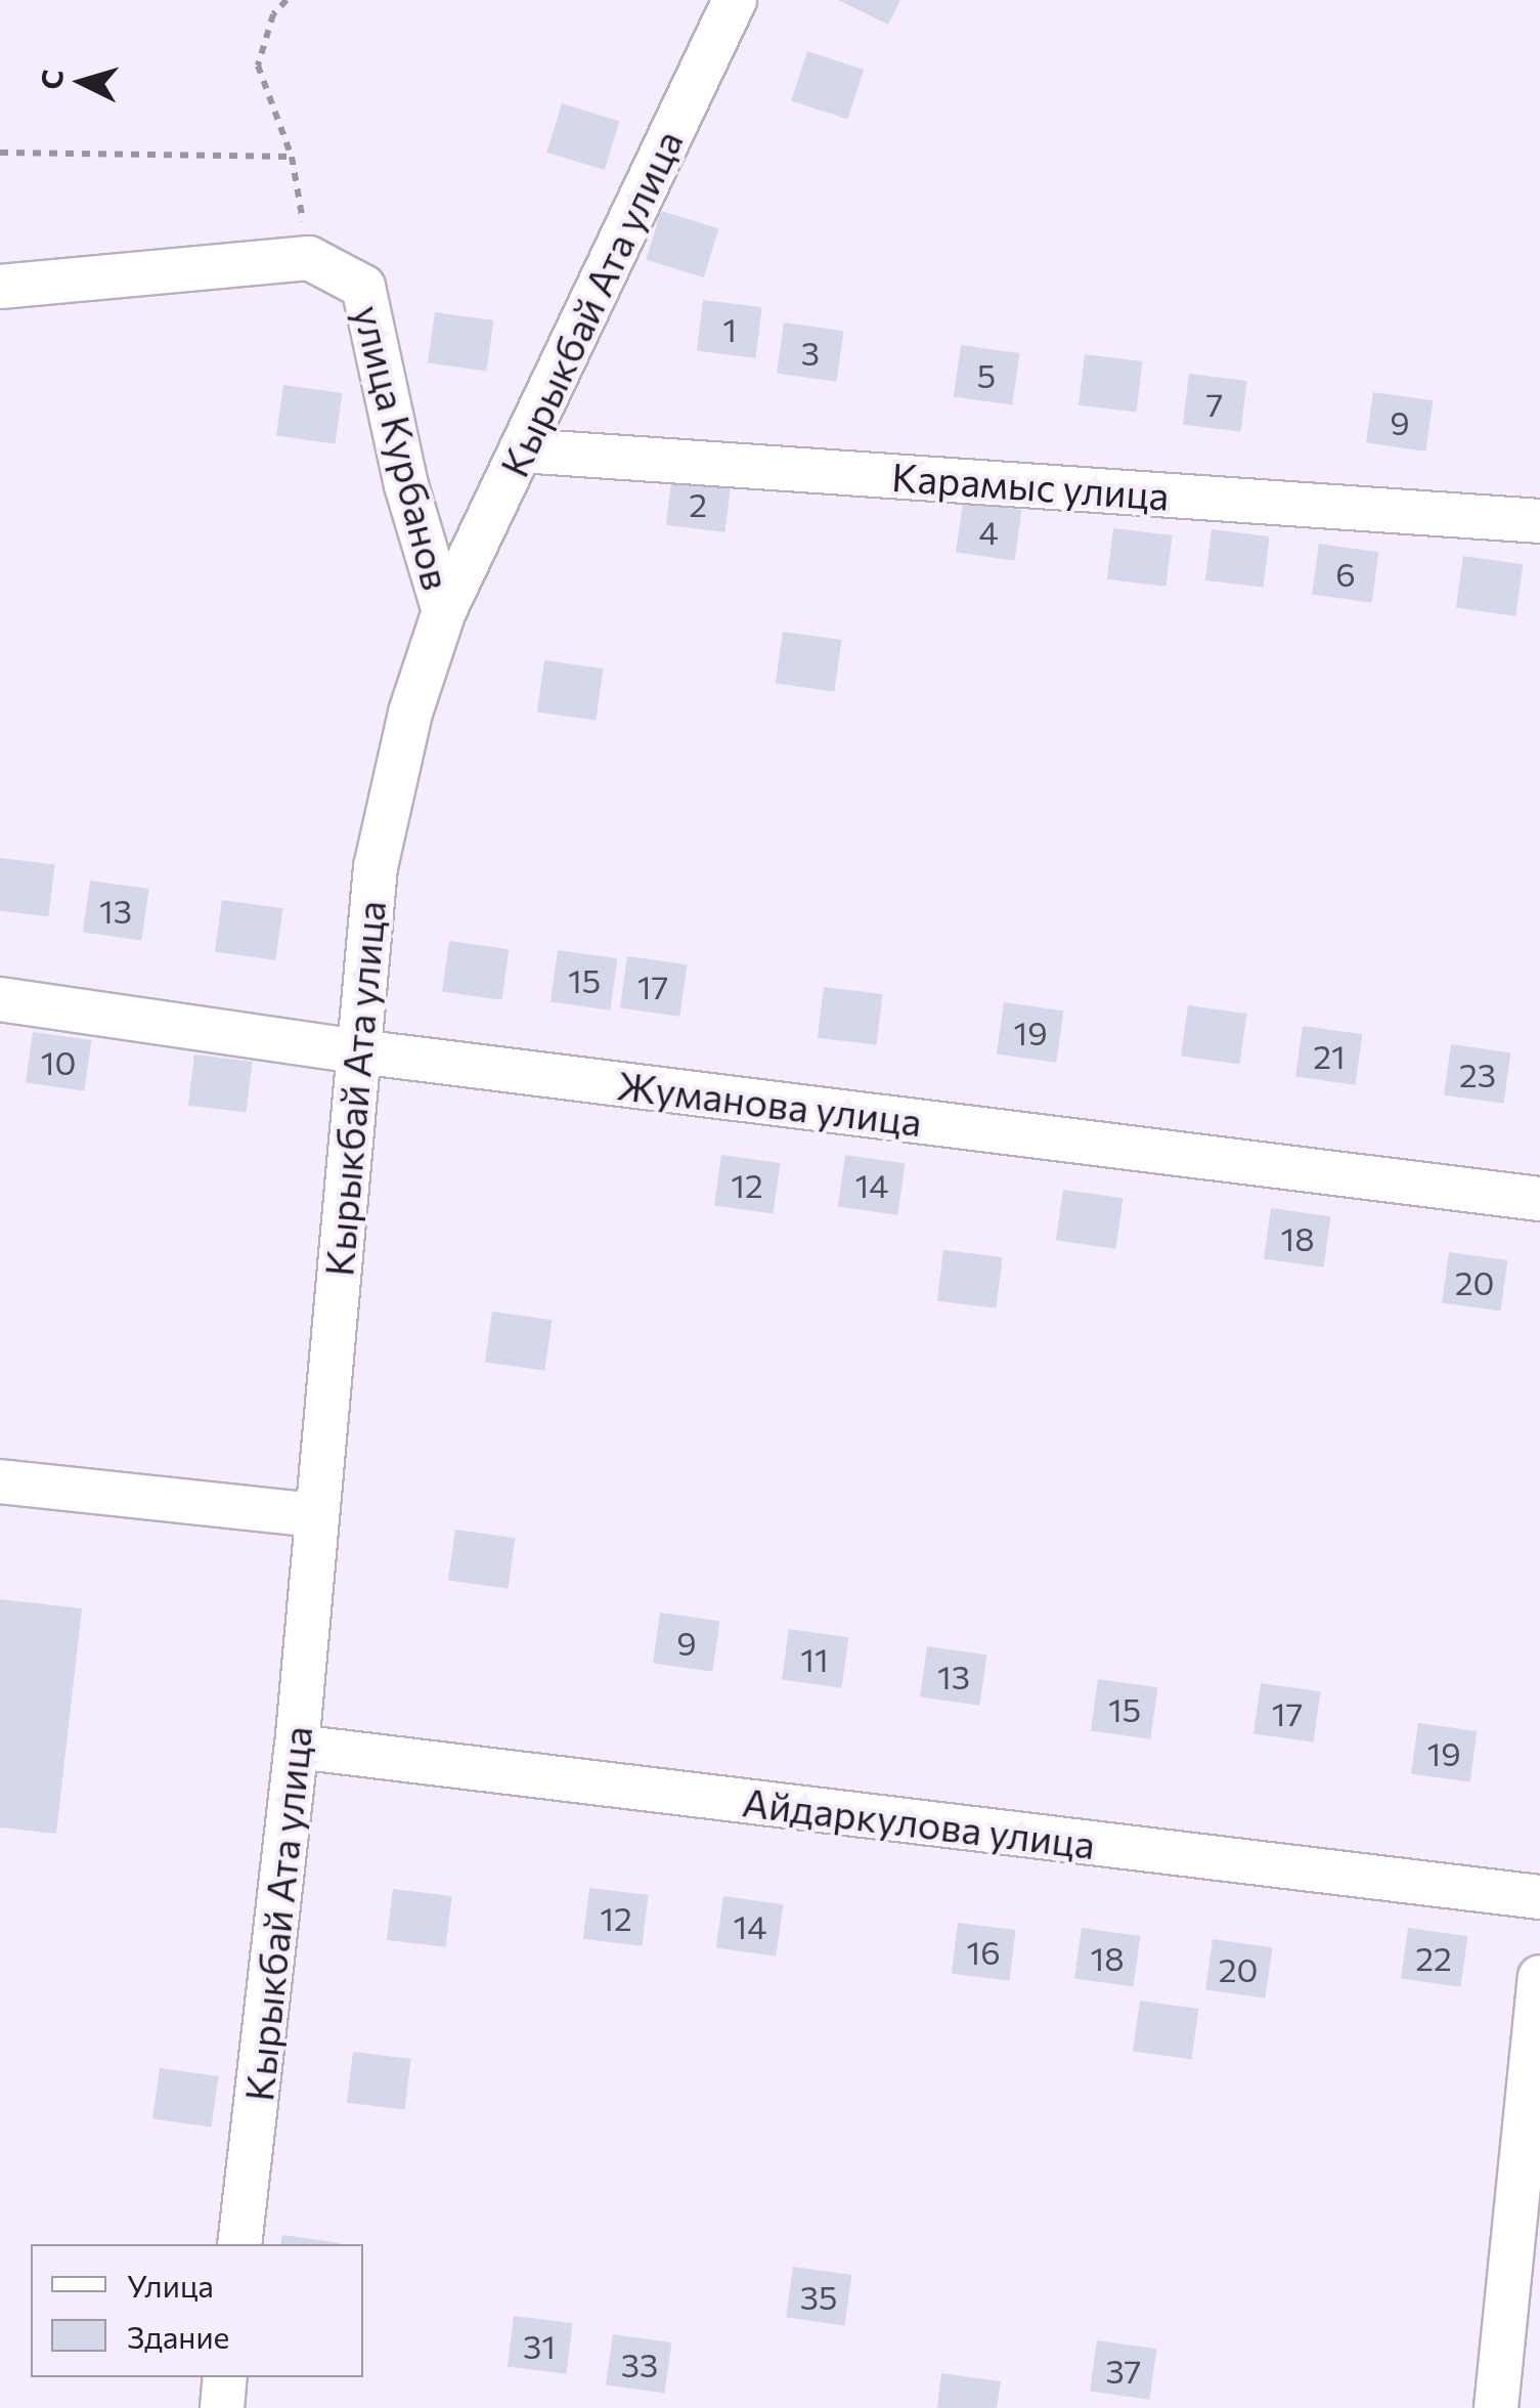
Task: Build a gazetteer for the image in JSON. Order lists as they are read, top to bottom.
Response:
{
  "streets": {
    "street": [
      "Кырыкбай Ата улица",
      "улица Курбанов",
      "Карамыс улица",
      "Жуманова улица",
      "Айдаркулова улица"
    ]
  },
  "crossings": [
    ["Кырыкбай Ата улица", "улица Курбанов"],
    ["Кырыкбай Ата улица", "Карамыс улица"],
    ["Кырыкбай Ата улица", "Жуманова улица"],
    ["Кырыкбай Ата улица", "Айдаркулова улица"]
  ],
  "house_numbers": [
    "1",
    "3",
    "5",
    "7",
    "9",
    "2",
    "4",
    "6",
    "13",
    "15",
    "17",
    "19",
    "21",
    "10",
    "23",
    "12",
    "14",
    "18",
    "20",
    "9",
    "11",
    "13",
    "15",
    "17",
    "19",
    "12",
    "14",
    "16",
    "18",
    "22",
    "20",
    "35",
    "31",
    "33",
    "37"
  ],
  "legend": ["Улица", "Здание"],
  "north": "left"
}
